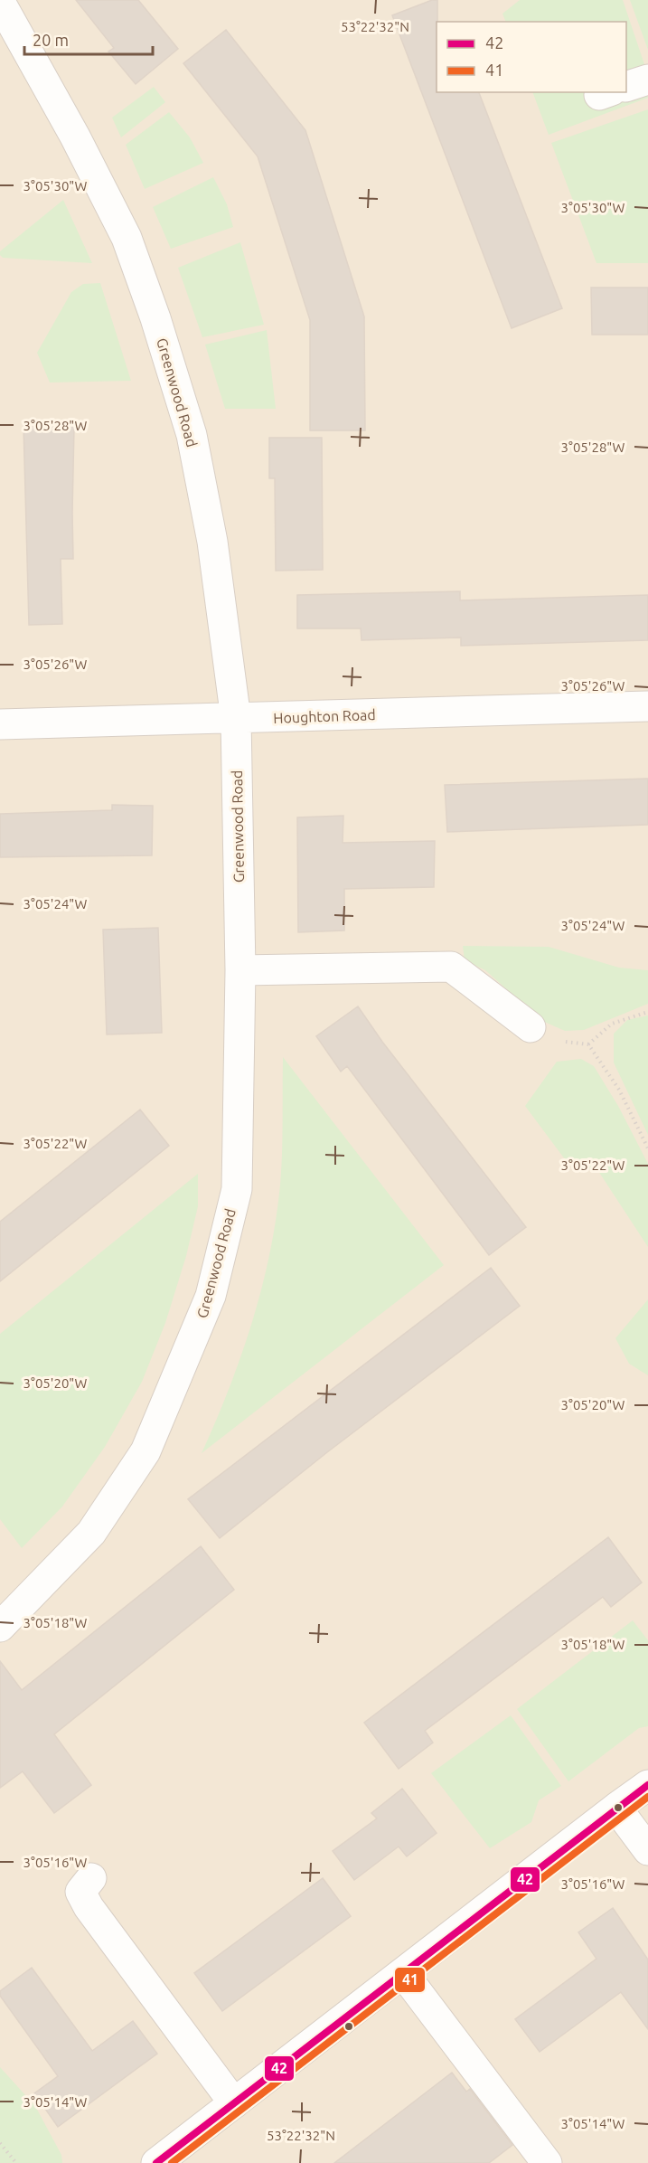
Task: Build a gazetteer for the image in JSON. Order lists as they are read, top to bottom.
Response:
{
  "streets": {
    "street": ["Greenwood Road", "Houghton Road"]
  },
  "crossings": [
    ["Greenwood Road", "Houghton Road"]
  ],
  "lines": ["transit line 42", "transit line 41"],
  "legend": ["42", "41"],
  "scale_bar": "20 m",
  "coordinates": [
    "53°22'32\"N",
    "3°05'30\"W",
    "3°05'28\"W",
    "3°05'26\"W",
    "3°05'24\"W",
    "3°05'22\"W",
    "3°05'20\"W",
    "3°05'18\"W",
    "3°05'16\"W",
    "3°05'14\"W"
  ]
}
